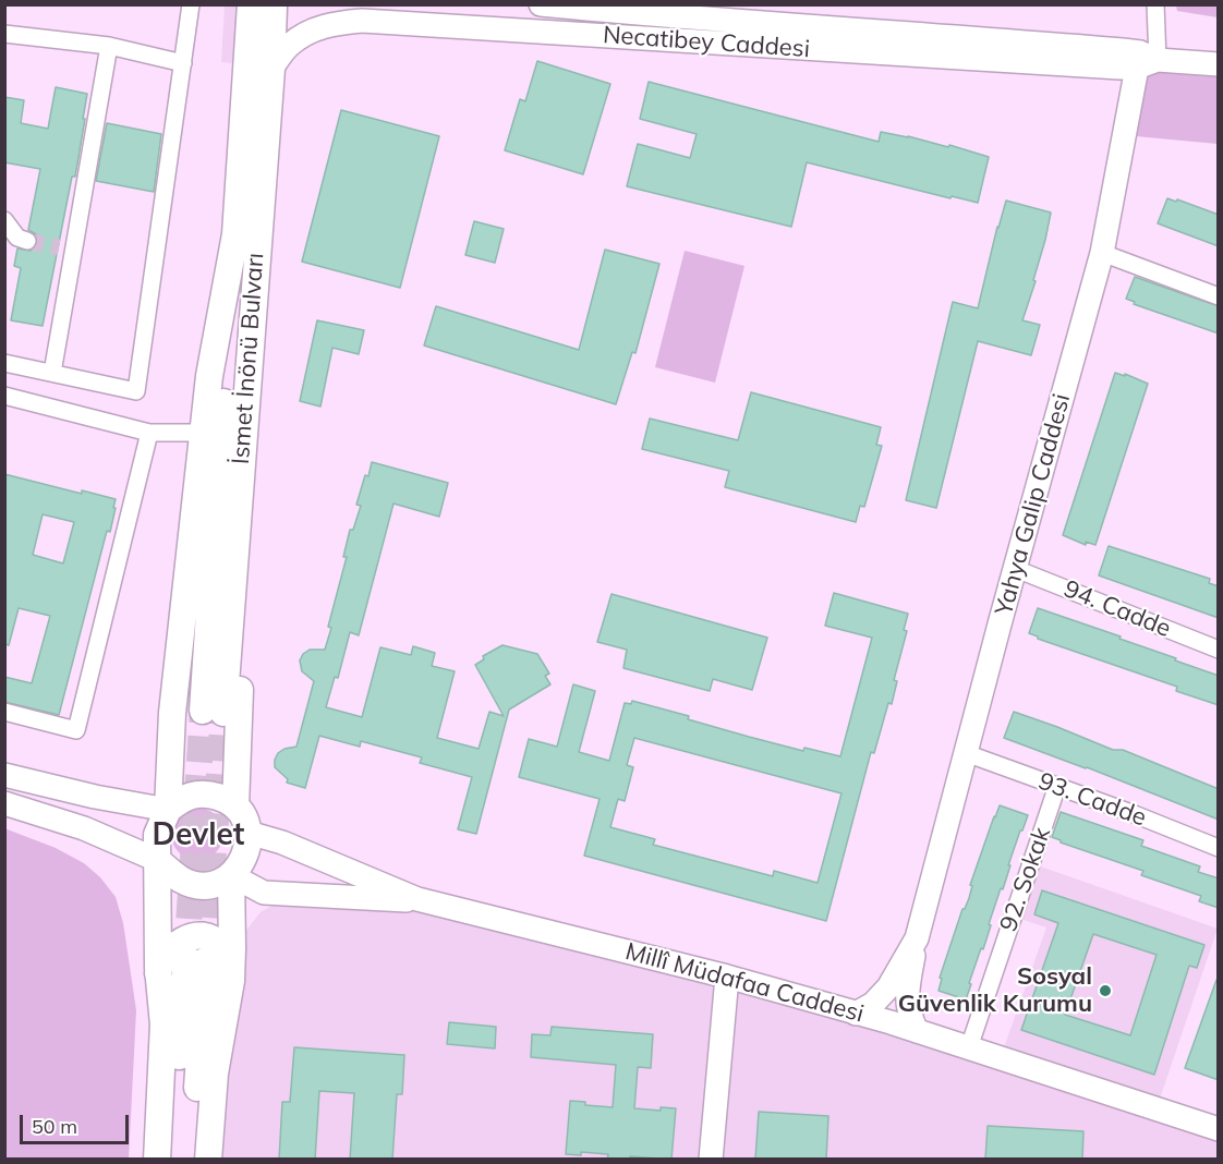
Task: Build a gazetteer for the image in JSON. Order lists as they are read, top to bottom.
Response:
{
  "streets": {
    "main road": [
      "Necatibey Caddesi",
      "İsmet İnönü Bulvarı",
      "Yahya Galip Caddesi",
      "Millî Müdafaa Caddesi"
    ],
    "street": ["94. Cadde", "93. Cadde", "92. Sokak"]
  },
  "crossings": [
    ["Necatibey Caddesi", "İsmet İnönü Bulvarı"],
    ["Necatibey Caddesi", "Yahya Galip Caddesi"],
    ["Yahya Galip Caddesi", "94. Cadde"],
    ["Yahya Galip Caddesi", "93. Cadde"],
    ["Yahya Galip Caddesi", "Millî Müdafaa Caddesi"],
    ["93. Cadde", "92. Sokak"],
    ["92. Sokak", "Millî Müdafaa Caddesi"]
  ],
  "districts": ["Devlet"],
  "places": ["Sosyal Güvenlik Kurumu"],
  "scale_bar": "50 m"
}
